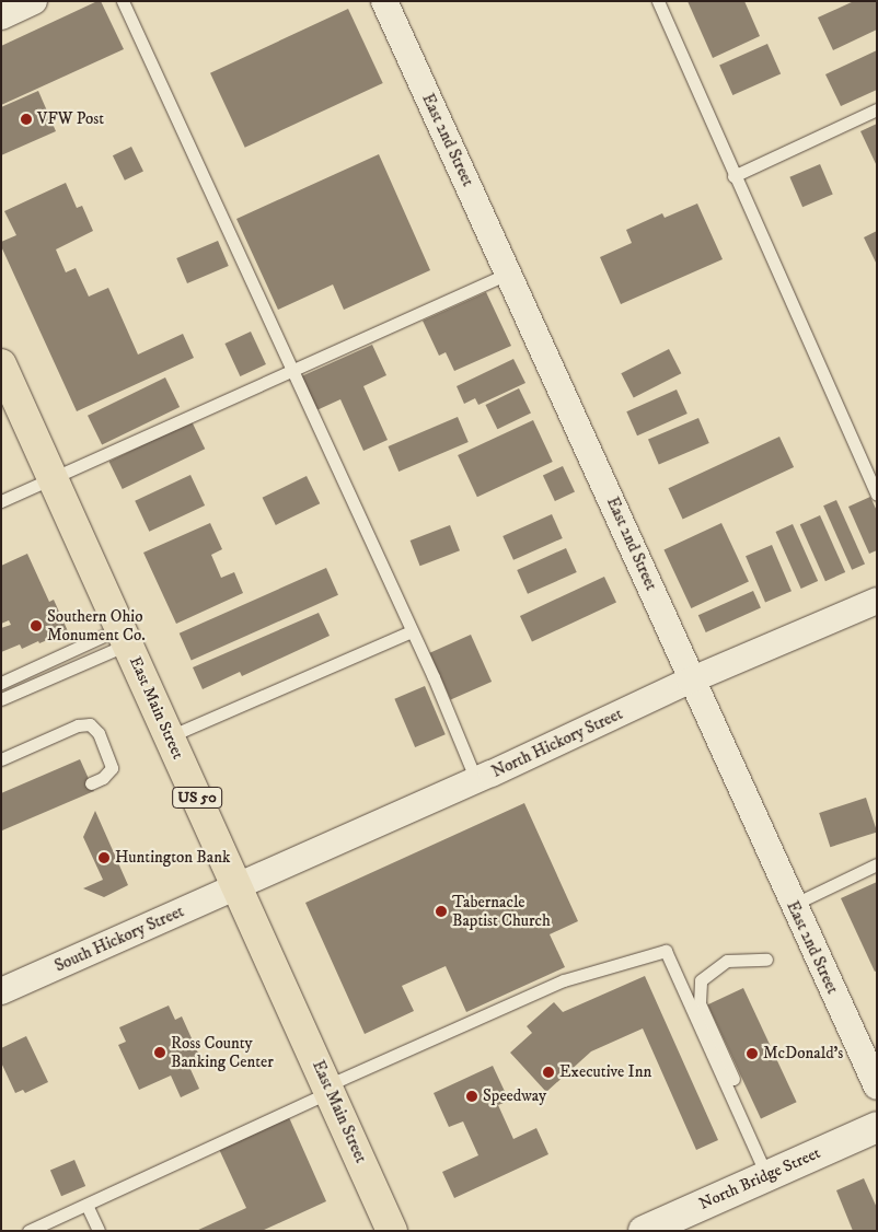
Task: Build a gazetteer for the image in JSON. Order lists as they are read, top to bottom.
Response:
{
  "streets": {
    "main road": ["East Main Street", "US 50", "North Bridge Street"],
    "street": ["East 2nd Street", "North Hickory Street", "South Hickory Street"]
  },
  "crossings": [
    ["East 2nd Street", "North Hickory Street"],
    ["East Main Street", "North Hickory Street"],
    ["East Main Street", "South Hickory Street"],
    ["North Hickory Street", "South Hickory Street"]
  ],
  "places": [
    "VFW Post",
    "Southern Ohio Monument Co.",
    "Huntington Bank",
    "Tabernacle Baptist Church",
    "Ross County Banking Center",
    "McDonald's",
    "Executive Inn",
    "Speedway"
  ]
}
